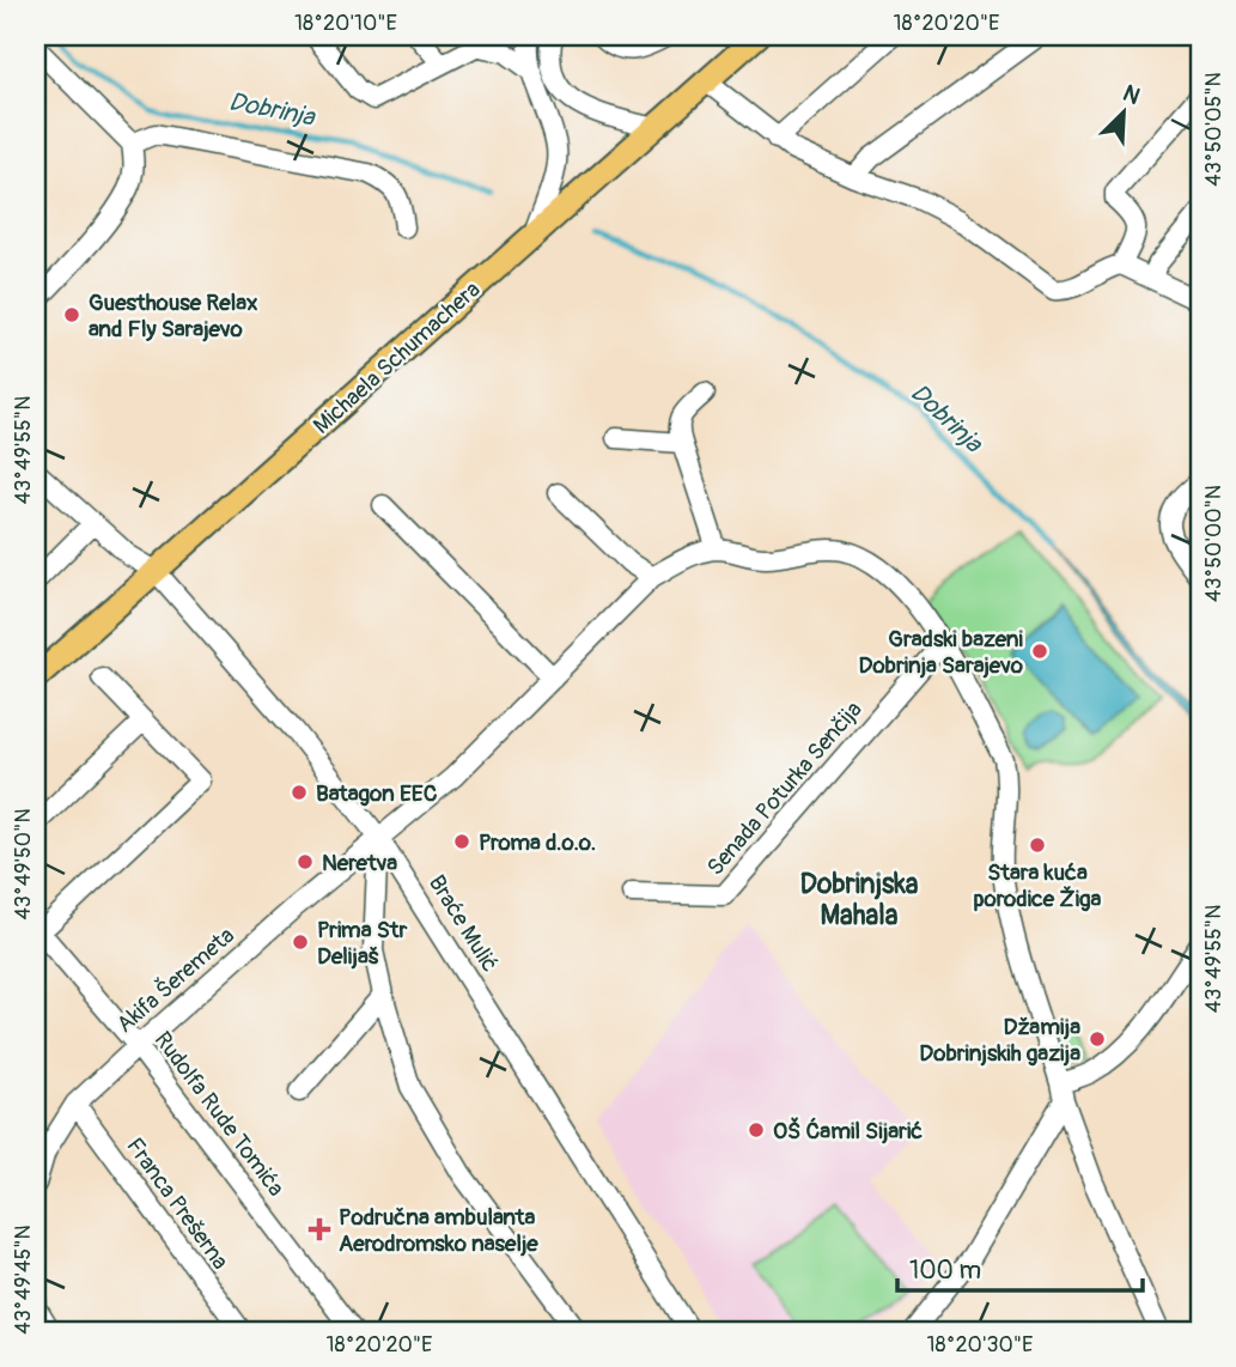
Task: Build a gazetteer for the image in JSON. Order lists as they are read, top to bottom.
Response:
{
  "streets": {
    "main road": ["Michaela Schumachera"],
    "street": [
      "Senada Poturka Senčija",
      "Braće Mulić",
      "Akifa Šeremeta",
      "Rudolfa Rude Tomića",
      "Franca Prešerna"
    ]
  },
  "crossings": [
    ["Michaela Schumachera", "Braće Mulić"],
    ["Braće Mulić", "Akifa Šeremeta"],
    ["Akifa Šeremeta", "Rudolfa Rude Tomića"],
    ["Akifa Šeremeta", "Franca Prešerna"]
  ],
  "districts": ["Dobrinjska Mahala"],
  "water": ["Dobrinja"],
  "places": {
    "other": [
      "Guesthouse Relax and Fly Sarajevo",
      "Gradski bazeni Dobrinja Sarajevo",
      "Batagon EEC",
      "Proma d.o.o.",
      "Stara kuća porodice Žiga",
      "Neretva",
      "Prima Str Delijaš",
      "Džamija Dobrinjskih gazija",
      "OŠ Ćamil Sijarić"
    ],
    "health": ["Područna ambulanta Aerodromsko naselje"]
  },
  "scale_bar": "100 m",
  "north": "top right",
  "coordinates": [
    "18°20'10\"E",
    "18°20'20\"E",
    "43°50'05\"N",
    "43°49'55\"N",
    "43°50'00\"N",
    "43°49'50\"N",
    "43°49'45\"N",
    "18°20'30\"E"
  ]
}
